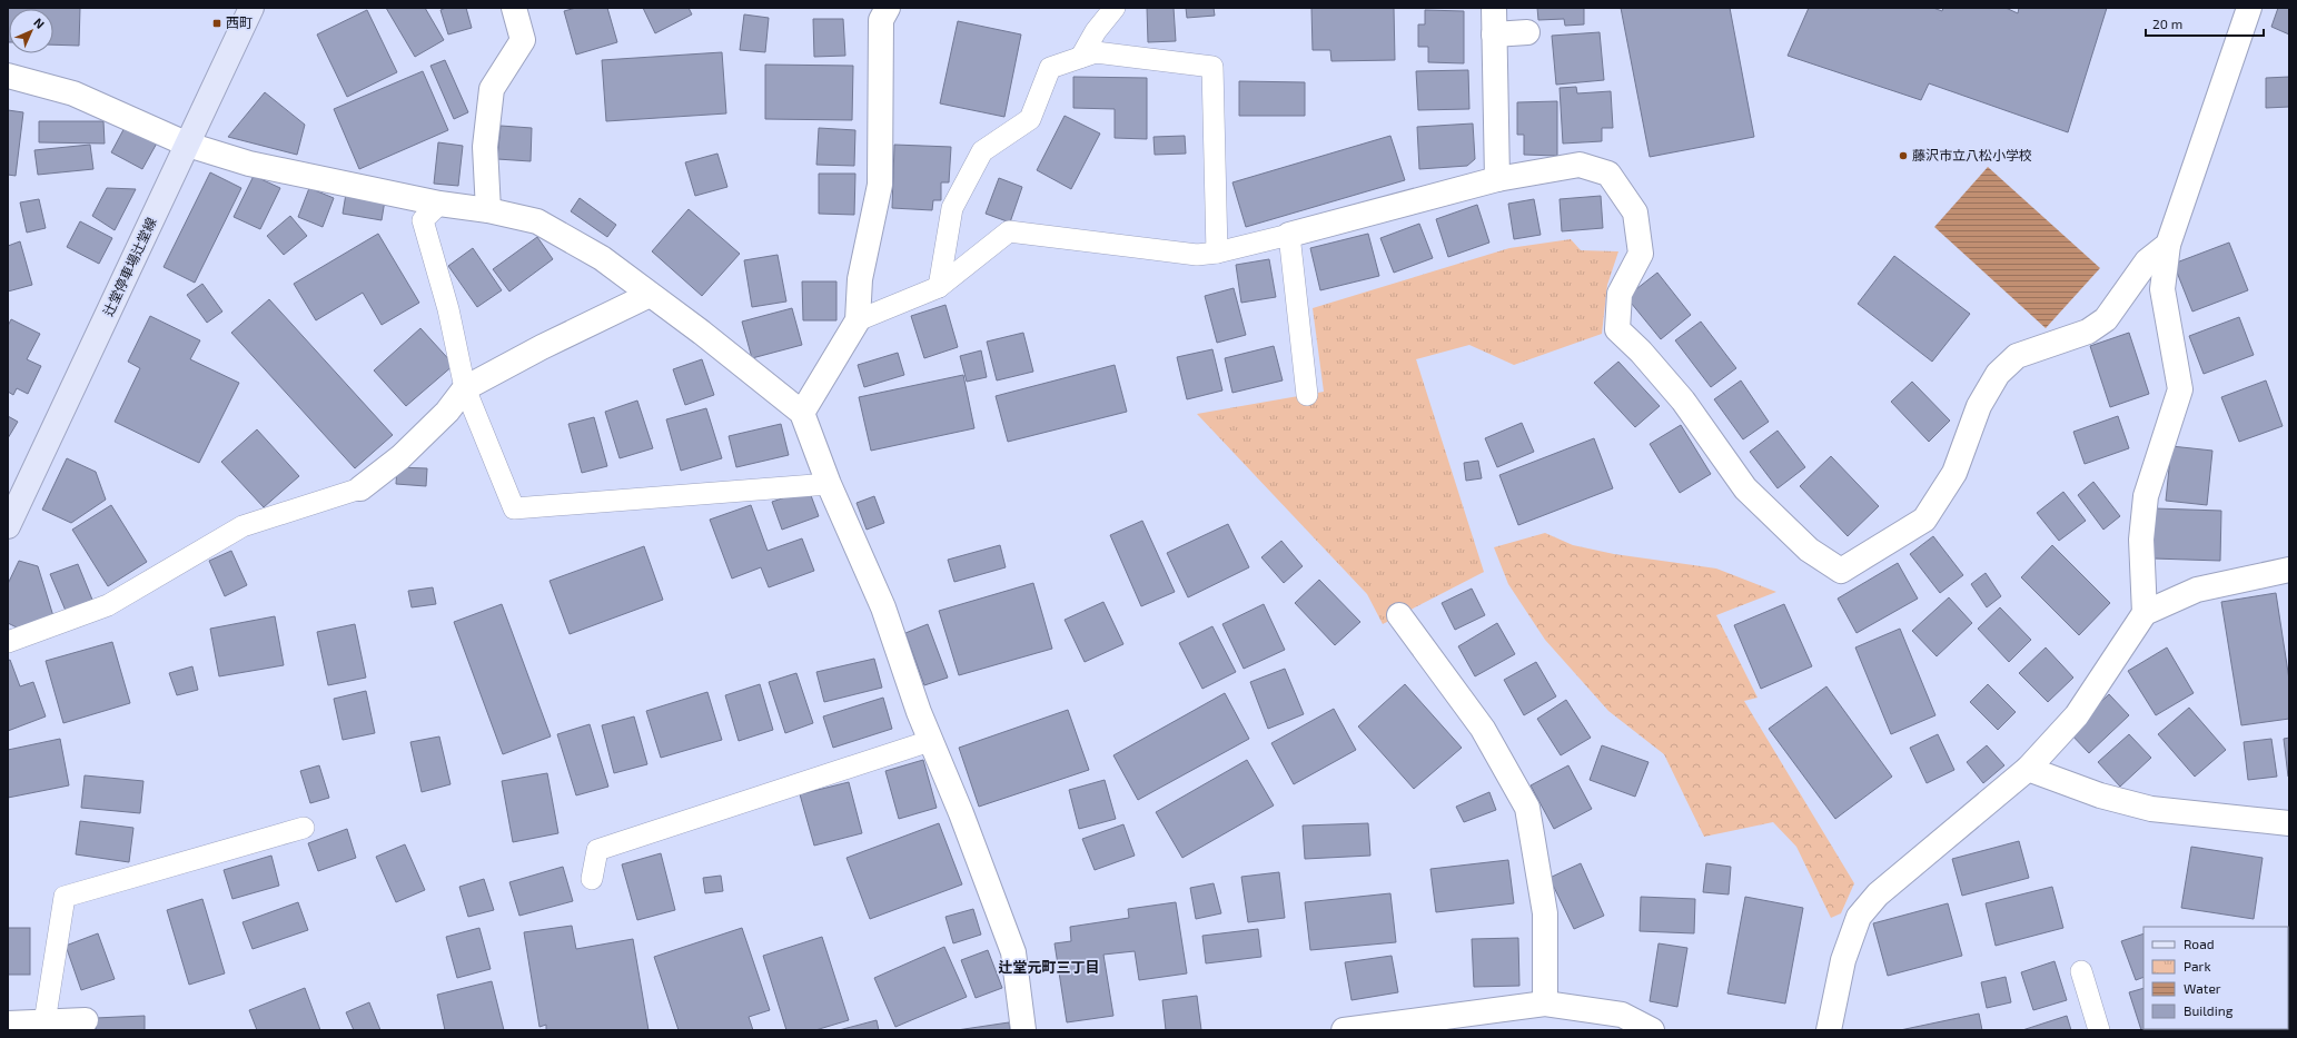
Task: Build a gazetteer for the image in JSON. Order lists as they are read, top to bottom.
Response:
{
  "streets": {
    "main road": ["辻堂停車場辻堂線"]
  },
  "districts": ["辻堂元町三丁目"],
  "places": {
    "transit": ["西町"],
    "other": ["藤沢市立八松小学校"]
  },
  "legend": [
    "Road",
    "Park",
    "Water",
    "Building"
  ],
  "scale_bar": "20 m",
  "north": "top right"
}
